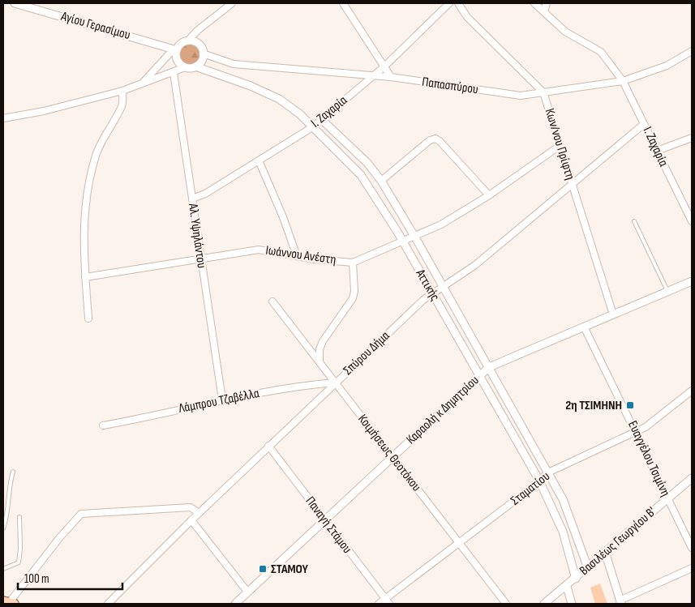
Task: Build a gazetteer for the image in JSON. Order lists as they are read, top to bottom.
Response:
{
  "streets": {
    "street": [
      "Αγίου Γερασίμου",
      "Παπασπύρου",
      "Ι. Ζαχαρία",
      "Κων/νου Πρίφτη",
      "Αλ. Υψηλάντου",
      "Ιωάννου Ανέστη",
      "Αττικής",
      "Σπύρου Δήμα",
      "Λάμπρου Τζαβέλλα",
      "Καραολή κ Δημητρίου",
      "Κοιμήσεως Θεοτόκου",
      "Ευαγγέλου Τσιμίνη",
      "Σταματίου",
      "Παναγή Στάμου",
      "Βασιλέως Γεωργίου Β'"
    ]
  },
  "crossings": [
    ["Αγίου Γερασίμου", "Παπασπύρου"],
    ["Αγίου Γερασίμου", "Αττικής"],
    ["Παπασπύρου", "Ι. Ζαχαρία"],
    ["Παπασπύρου", "Κων/νου Πρίφτη"],
    ["Παπασπύρου", "Αττικής"],
    ["Ι. Ζαχαρία", "Αλ. Υψηλάντου"],
    ["Ι. Ζαχαρία", "Αττικής"],
    ["Ι. Ζαχαρία", "Σπύρου Δήμα"],
    ["Κων/νου Πρίφτη", "Ιωάννου Ανέστη"],
    ["Κων/νου Πρίφτη", "Σπύρου Δήμα"],
    ["Κων/νου Πρίφτη", "Καραολή κ Δημητρίου"],
    ["Αλ. Υψηλάντου", "Ιωάννου Ανέστη"],
    ["Αλ. Υψηλάντου", "Λάμπρου Τζαβέλλα"],
    ["Ιωάννου Ανέστη", "Αττικής"],
    ["Αττικής", "Σπύρου Δήμα"],
    ["Αττικής", "Καραολή κ Δημητρίου"],
    ["Αττικής", "Σταματίου"],
    ["Αττικής", "Βασιλέως Γεωργίου Β'"],
    ["Σπύρου Δήμα", "Λάμπρου Τζαβέλλα"],
    ["Σπύρου Δήμα", "Κοιμήσεως Θεοτόκου"],
    ["Σπύρου Δήμα", "Παναγή Στάμου"],
    ["Λάμπρου Τζαβέλλα", "Κοιμήσεως Θεοτόκου"],
    ["Καραολή κ Δημητρίου", "Κοιμήσεως Θεοτόκου"],
    ["Καραολή κ Δημητρίου", "Ευαγγέλου Τσιμίνη"],
    ["Καραολή κ Δημητρίου", "Παναγή Στάμου"],
    ["Κοιμήσεως Θεοτόκου", "Σταματίου"],
    ["Ευαγγέλου Τσιμίνη", "Σταματίου"],
    ["Ευαγγέλου Τσιμίνη", "Βασιλέως Γεωργίου Β'"],
    ["Σταματίου", "Παναγή Στάμου"]
  ],
  "places": {
    "transit": ["2η ΤΣΙΜΗΝΗ", "ΣΤΑΜΟΥ"]
  },
  "scale_bar": "100 m"
}
